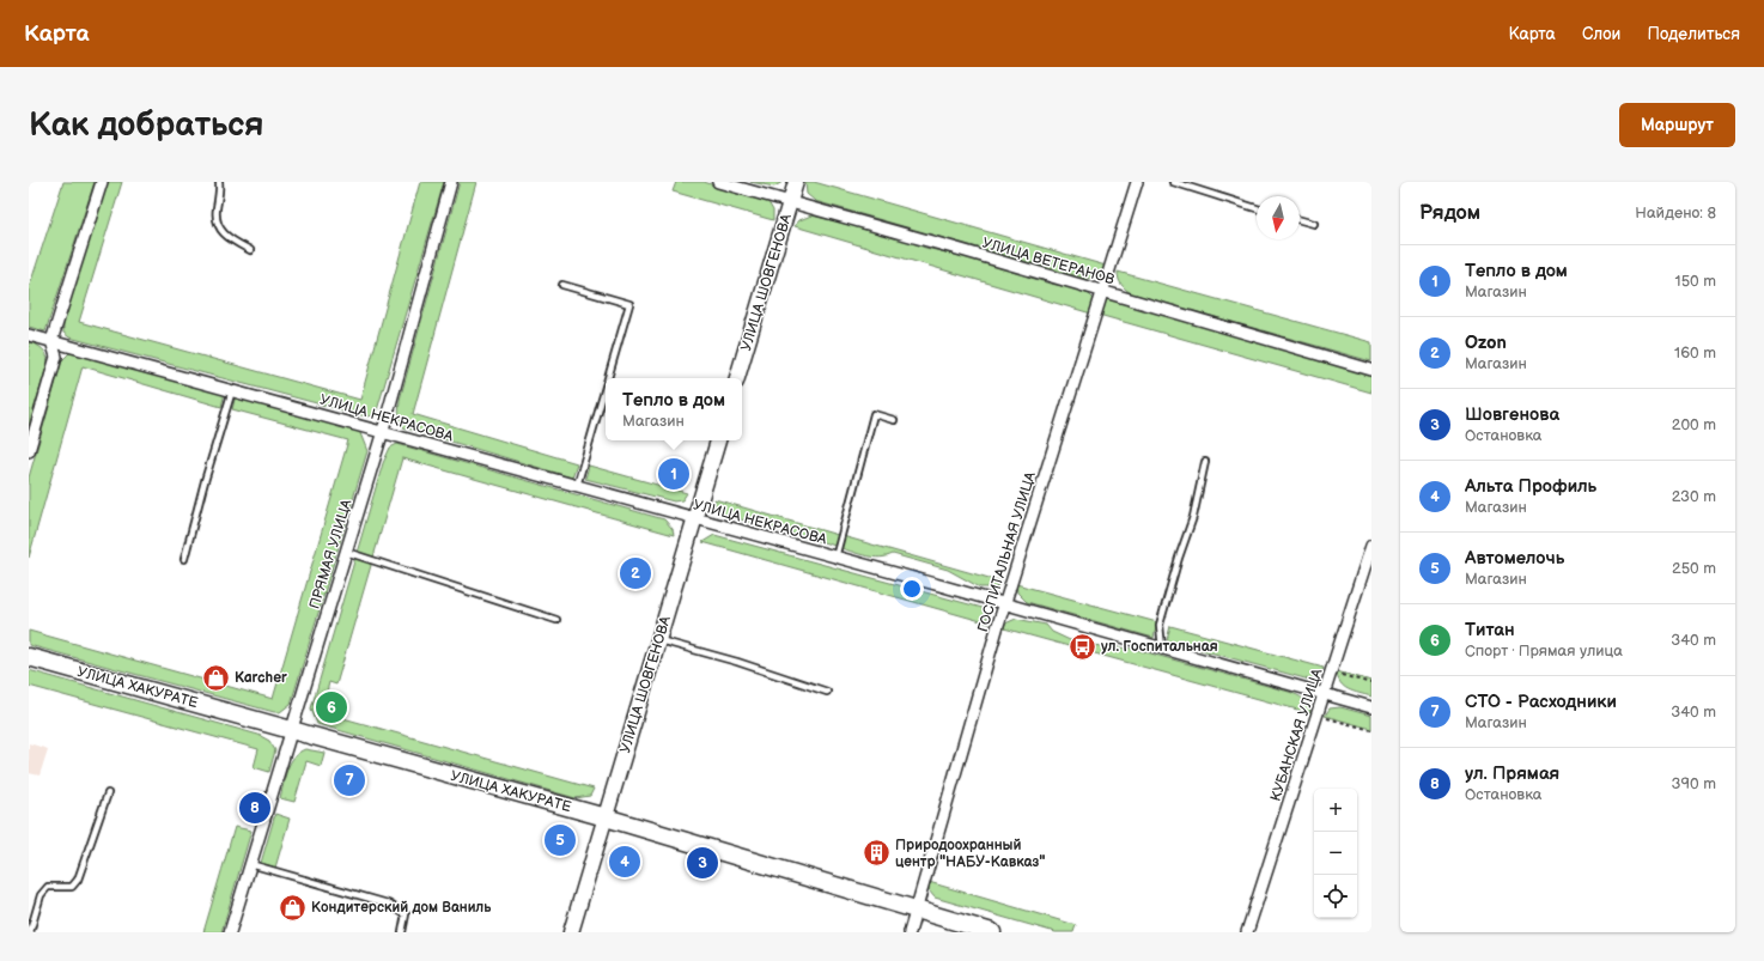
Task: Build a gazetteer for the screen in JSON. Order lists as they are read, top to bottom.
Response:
{
  "streets": {
    "main road": ["УЛИЦА ШОВГЕНОВА", "УЛИЦА ХАКУРАТЕ"],
    "street": [
      "УЛИЦА ВЕТЕРАНОВ",
      "УЛИЦА НЕКРАСОВА",
      "ГОСПИТАЛЬНАЯ УЛИЦА",
      "ПРЯМАЯ УЛИЦА",
      "КУБАНСКАЯ УЛИЦА"
    ]
  },
  "crossings": [
    ["УЛИЦА ВЕТЕРАНОВ", "УЛИЦА ШОВГЕНОВА"],
    ["УЛИЦА ВЕТЕРАНОВ", "ГОСПИТАЛЬНАЯ УЛИЦА"],
    ["УЛИЦА ШОВГЕНОВА", "УЛИЦА НЕКРАСОВА"],
    ["УЛИЦА ШОВГЕНОВА", "УЛИЦА ХАКУРАТЕ"],
    ["УЛИЦА НЕКРАСОВА", "ГОСПИТАЛЬНАЯ УЛИЦА"],
    ["УЛИЦА НЕКРАСОВА", "ПРЯМАЯ УЛИЦА"],
    ["УЛИЦА НЕКРАСОВА", "КУБАНСКАЯ УЛИЦА"],
    ["ГОСПИТАЛЬНАЯ УЛИЦА", "УЛИЦА ХАКУРАТЕ"],
    ["ПРЯМАЯ УЛИЦА", "УЛИЦА ХАКУРАТЕ"]
  ],
  "places": {
    "bus stop": ["ул. Госпитальная"],
    "shop": ["Karcher", "Кондитерский дом Ваниль"],
    "building": ["Природоохранный центр \"НАБУ-Кавказ\""]
  },
  "north": "bottom",
  "page": {
    "header": "Карта",
    "nav": ["Карта", "Слои", "Поделиться"],
    "buttons": "Маршрут",
    "title": "Как добраться",
    "heading": ["Рядом", "Найдено: 8"],
    "list": [
      {
        "mark": "1",
        "name": "Тепло в дом",
        "note": "Магазин",
        "value": "150 m"
      },
      {
        "mark": "2",
        "name": "Ozon",
        "note": "Магазин",
        "value": "160 m"
      },
      {
        "mark": "3",
        "name": "Шовгенова",
        "note": "Остановка",
        "value": "200 m"
      },
      {
        "mark": "4",
        "name": "Альта Профиль",
        "note": "Магазин",
        "value": "230 m"
      },
      {
        "mark": "5",
        "name": "Автомелочь",
        "note": "Магазин",
        "value": "250 m"
      },
      {
        "mark": "6",
        "name": "Титан",
        "note": "Спорт · Прямая улица",
        "value": "340 m"
      },
      {
        "mark": "7",
        "name": "СТО - Расходники",
        "note": "Магазин",
        "value": "340 m"
      },
      {
        "mark": "8",
        "name": "ул. Прямая",
        "note": "Остановка",
        "value": "390 m"
      }
    ],
    "popup": ["Тепло в дом", "Магазин"],
    "pins": [
      "1",
      "2",
      "6",
      "7",
      "8",
      "5",
      "4",
      "3"
    ],
    "map_buttons": ["+", "−"]
  }
}
